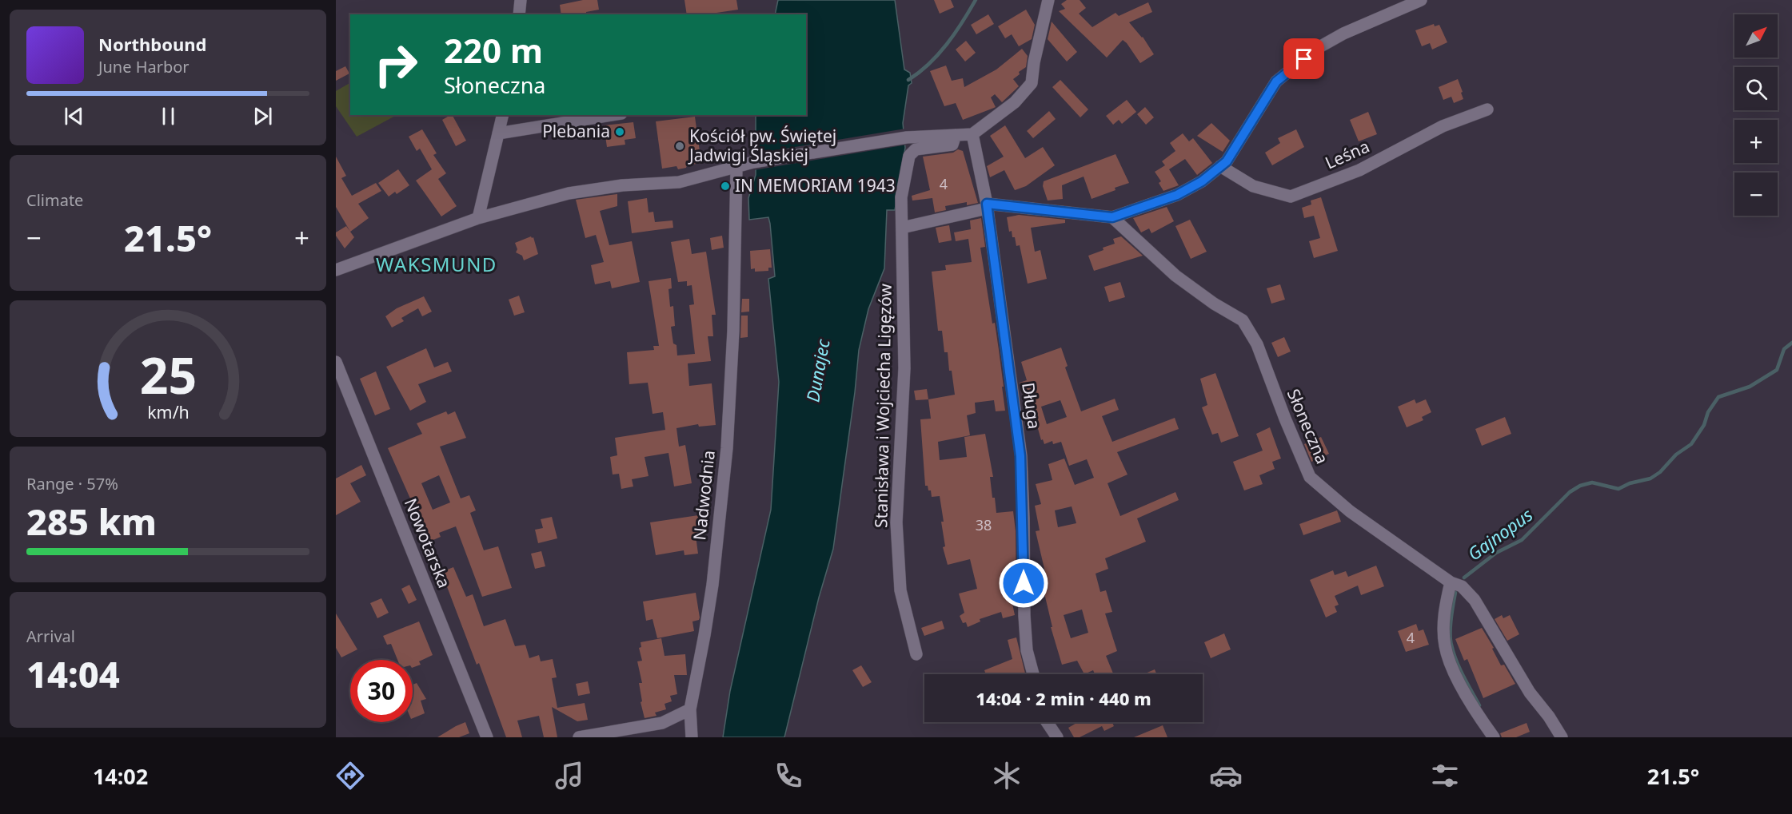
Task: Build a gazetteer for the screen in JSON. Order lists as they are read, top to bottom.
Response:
{
  "streets": {
    "street": [
      "Leśna",
      "Stanisława i Wojciecha Ligęzów",
      "Długa",
      "Słoneczna",
      "Nadwodnia",
      "Nowotarska"
    ]
  },
  "districts": ["WAKSMUND"],
  "water": ["Dunajec", "Gajnopus"],
  "places": ["Plebania", "Kościół pw. Świętej Jadwigi Śląskiej", "IN MEMORIAM 1943"],
  "house_numbers": ["4", "38", "4"],
  "north": "top right",
  "page": {
    "map_buttons": ["+", "−"],
    "turn": ["220 m", "Słoneczna"],
    "song": ["Northbound", "June Harbor"],
    "tile": [
      "Climate",
      ["Range · 57%", "285 km"],
      ["Arrival", "14:04"]
    ],
    "heat": ["−", "21.5°", "+"],
    "limit": "30",
    "trip": "14:04 · 2 min · 440 m",
    "tabs": ["14:02", "21.5°"],
    "gauge": ["25", "km/h"]
  }
}
